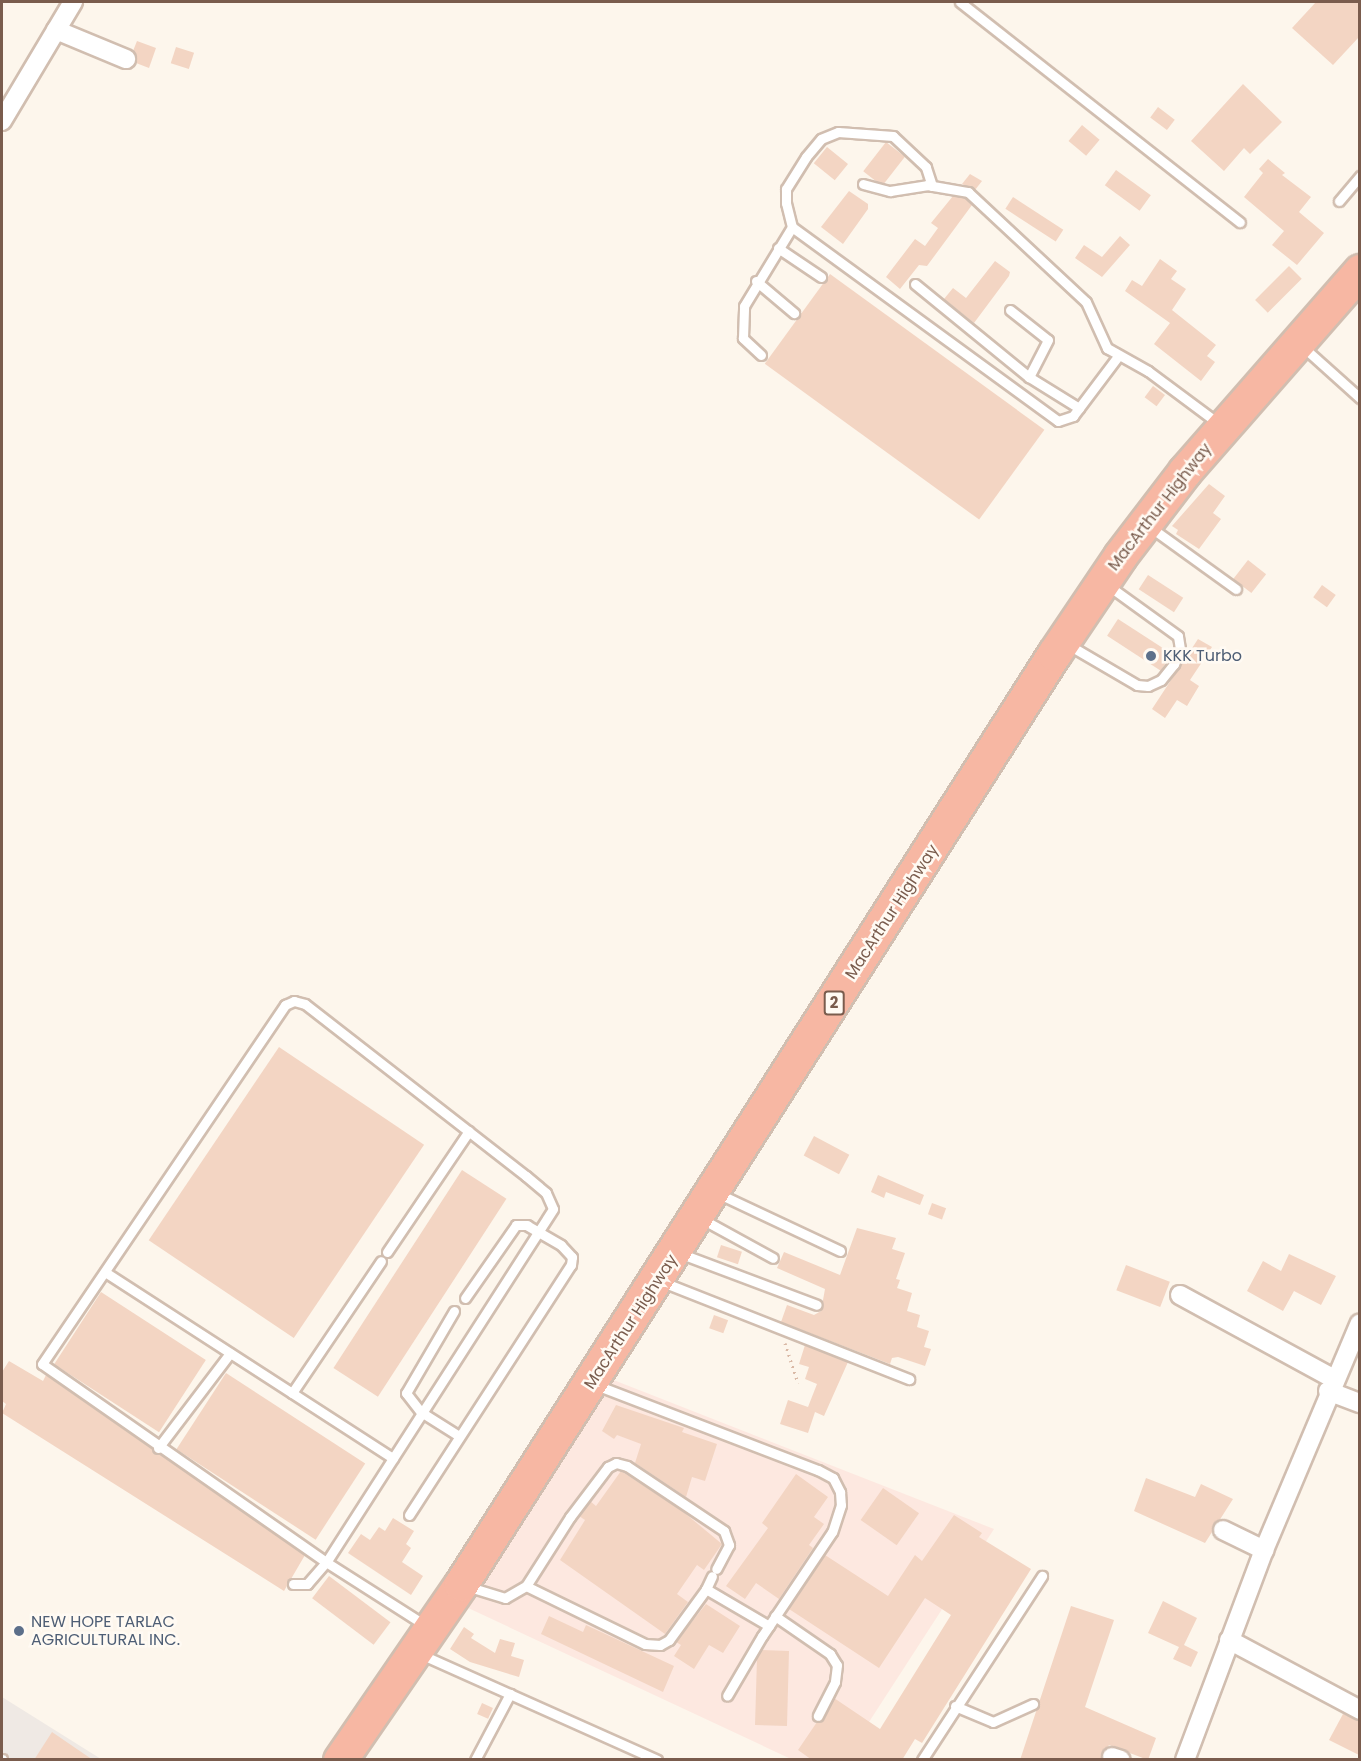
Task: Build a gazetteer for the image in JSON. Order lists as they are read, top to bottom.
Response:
{
  "streets": {
    "highway": ["MacArthur Highway", "2"]
  },
  "places": ["KKK Turbo", "NEW HOPE TARLAC AGRICULTURAL INC."]
}
